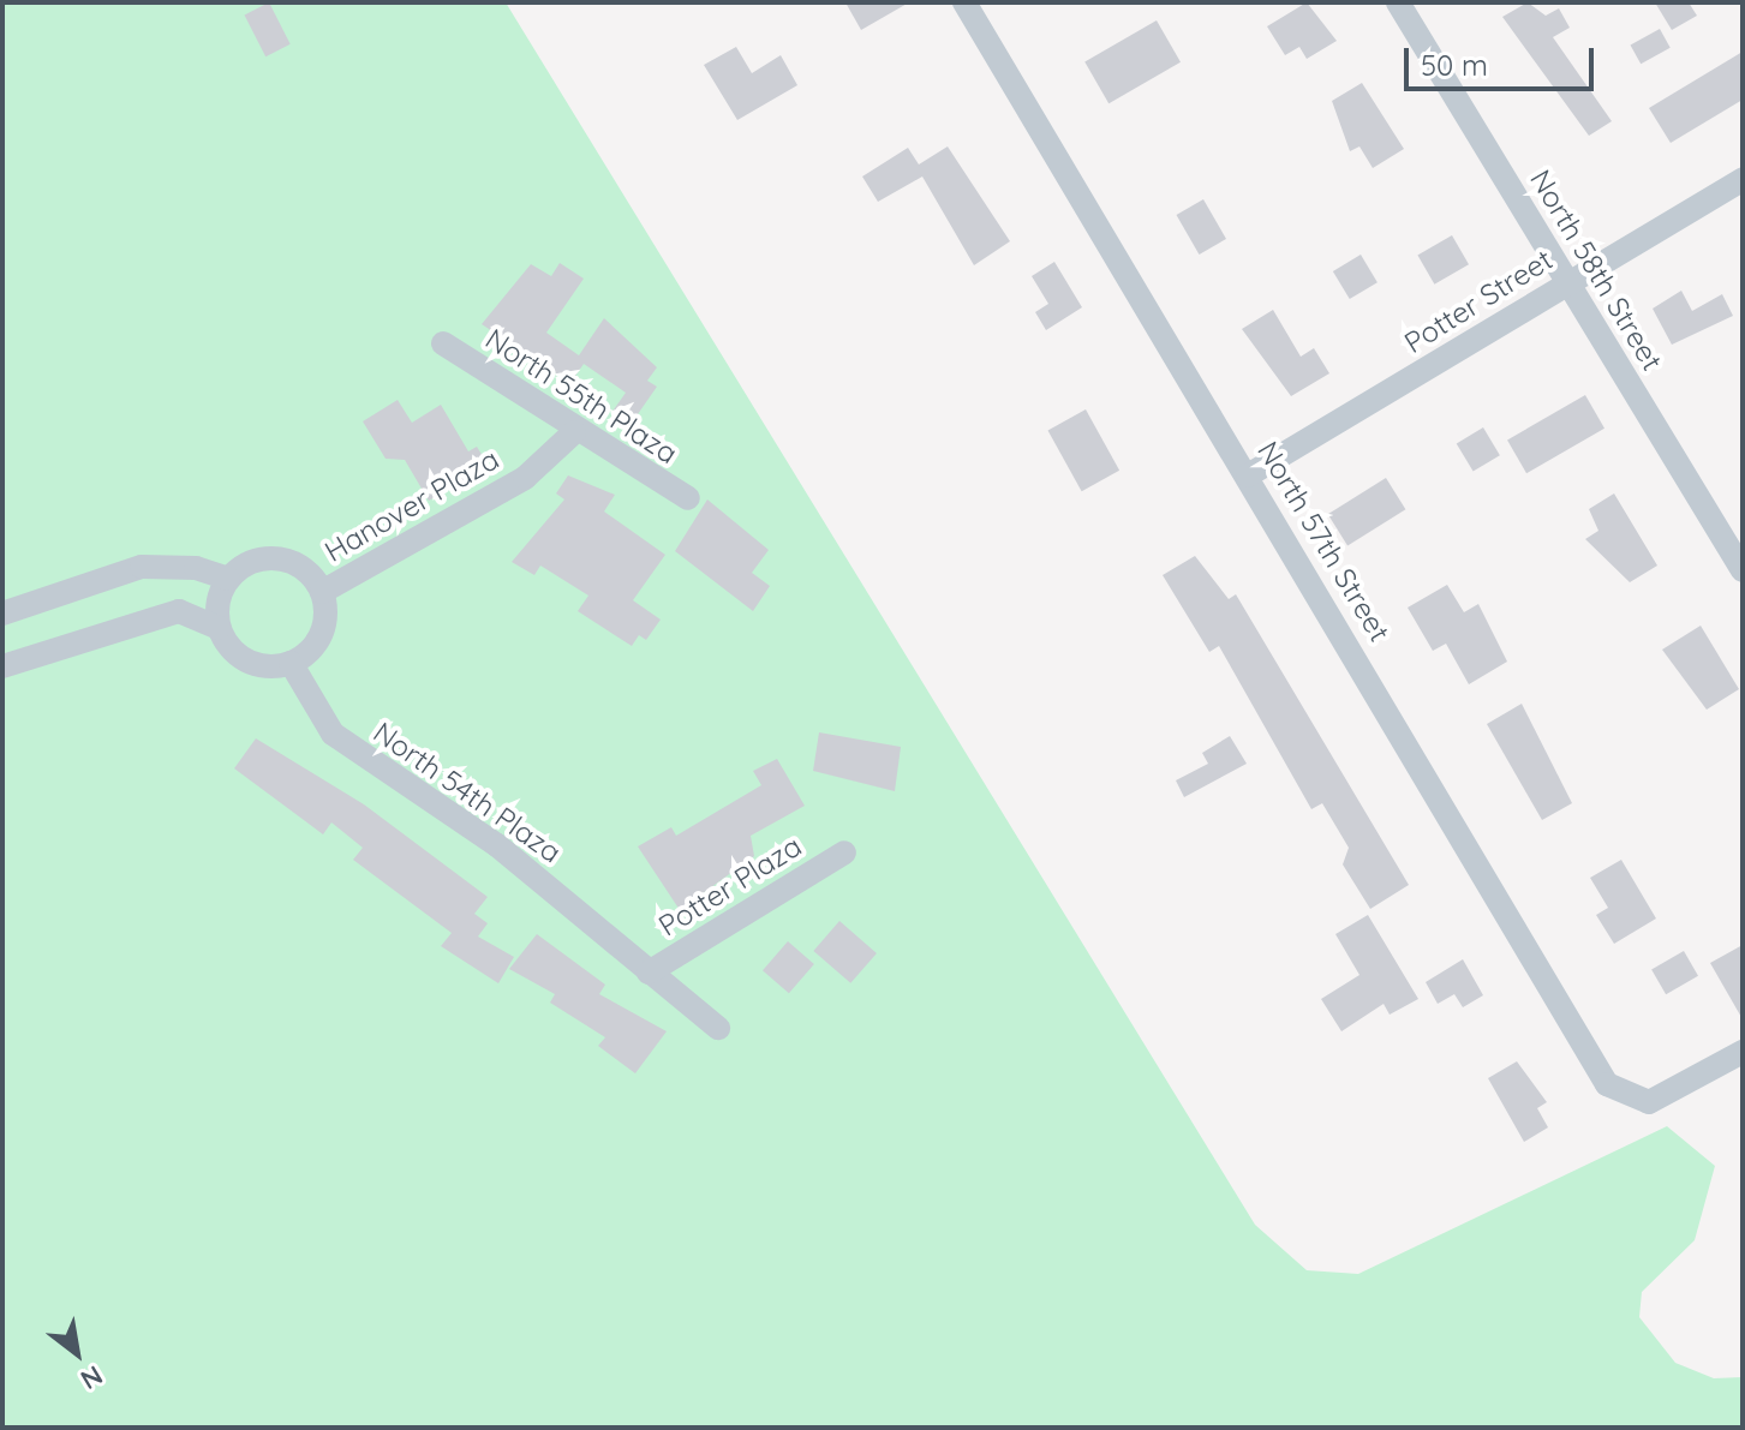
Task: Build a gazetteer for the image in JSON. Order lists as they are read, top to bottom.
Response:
{
  "streets": {
    "street": [
      "North 58th Street",
      "Potter Street",
      "North 55th Plaza",
      "Hanover Plaza",
      "North 57th Street",
      "North 54th Plaza",
      "Potter Plaza"
    ]
  },
  "crossings": [
    ["North 58th Street", "Potter Street"],
    ["Potter Street", "North 57th Street"],
    ["North 55th Plaza", "Hanover Plaza"],
    ["Hanover Plaza", "North 54th Plaza"],
    ["North 54th Plaza", "Potter Plaza"]
  ],
  "scale_bar": "50 m",
  "north": "bottom right"
}
